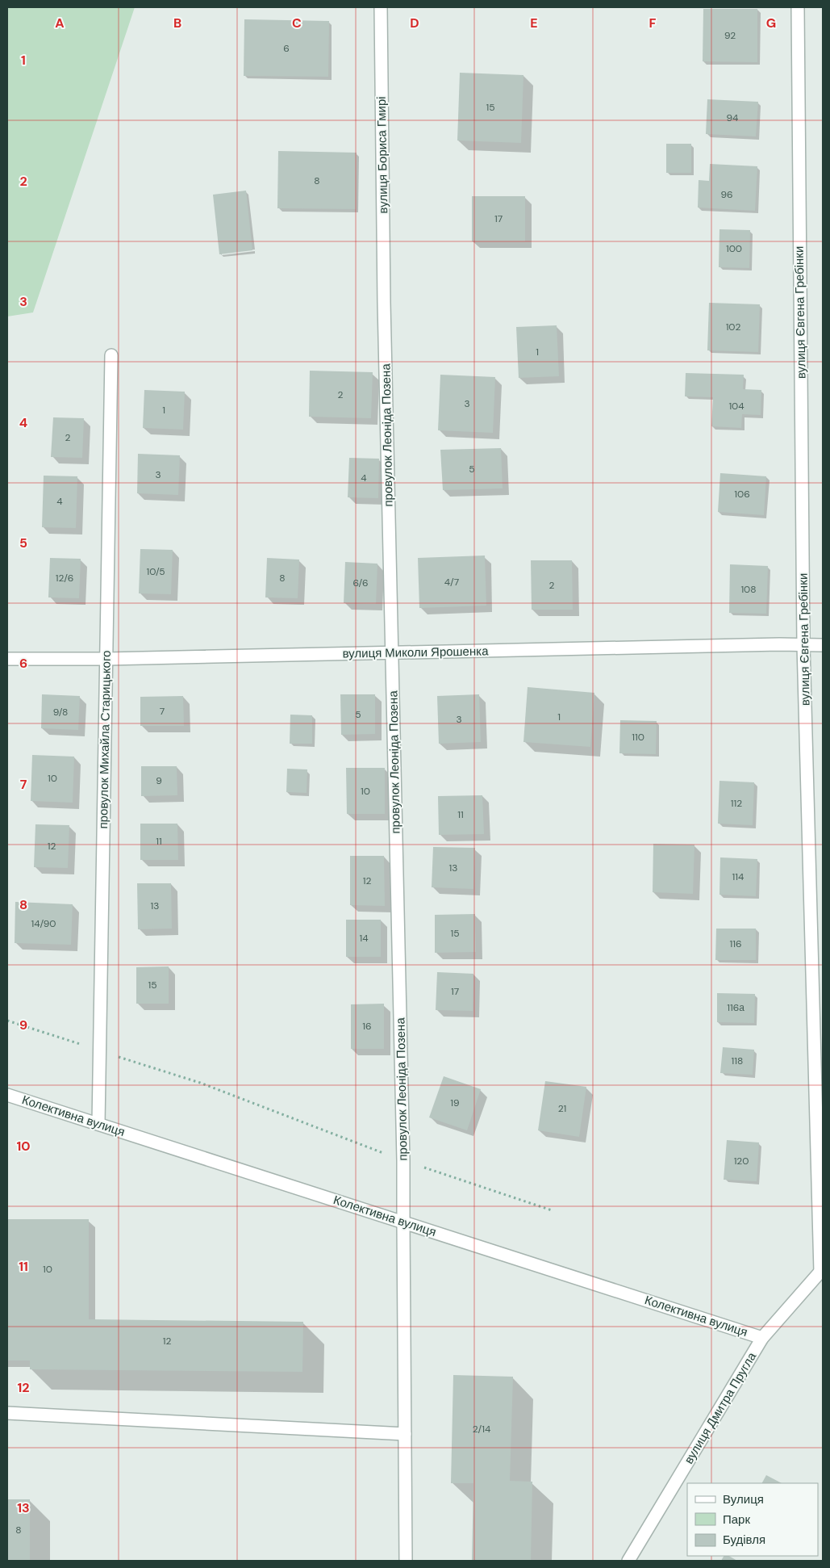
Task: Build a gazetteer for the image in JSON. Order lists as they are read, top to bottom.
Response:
{
  "streets": {
    "street": [
      "вулиця Бориса Гмирі",
      "вулиця Євгена Гребінки",
      "провулок Леоніда Позена",
      "вулиця Миколи Ярошенка",
      "провулок Михайла Старицького",
      "Колективна вулиця",
      "вулиця Дмитра Пругла"
    ]
  },
  "crossings": [
    ["вулиця Бориса Гмирі", "провулок Леоніда Позена"],
    ["вулиця Євгена Гребінки", "вулиця Миколи Ярошенка"],
    ["вулиця Євгена Гребінки", "вулиця Дмитра Пругла"],
    ["провулок Леоніда Позена", "вулиця Миколи Ярошенка"],
    ["провулок Леоніда Позена", "Колективна вулиця"],
    ["вулиця Миколи Ярошенка", "провулок Михайла Старицького"],
    ["провулок Михайла Старицького", "Колективна вулиця"],
    ["Колективна вулиця", "вулиця Дмитра Пругла"]
  ],
  "house_numbers": [
    "92",
    "6",
    "15",
    "94",
    "8",
    "96",
    "17",
    "100",
    "102",
    "1",
    "2",
    "3",
    "104",
    "1",
    "2",
    "5",
    "3",
    "4",
    "106",
    "4",
    "10/5",
    "12/6",
    "8",
    "4/7",
    "6/6",
    "2",
    "108",
    "7",
    "9/8",
    "5",
    "1",
    "3",
    "110",
    "10",
    "9",
    "10",
    "112",
    "11",
    "11",
    "12",
    "13",
    "114",
    "12",
    "13",
    "14/90",
    "15",
    "14",
    "116",
    "15",
    "17",
    "116а",
    "16",
    "118",
    "19",
    "21",
    "120",
    "10",
    "12",
    "2/14",
    "8"
  ],
  "legend": ["Вулиця", "Парк", "Будівля"],
  "grid": {
    "columns": [
      "A",
      "B",
      "C",
      "D",
      "E",
      "F",
      "G"
    ],
    "rows": [
      "1",
      "2",
      "3",
      "4",
      "5",
      "6",
      "7",
      "8",
      "9",
      "10",
      "11",
      "12",
      "13"
    ]
  }
}
